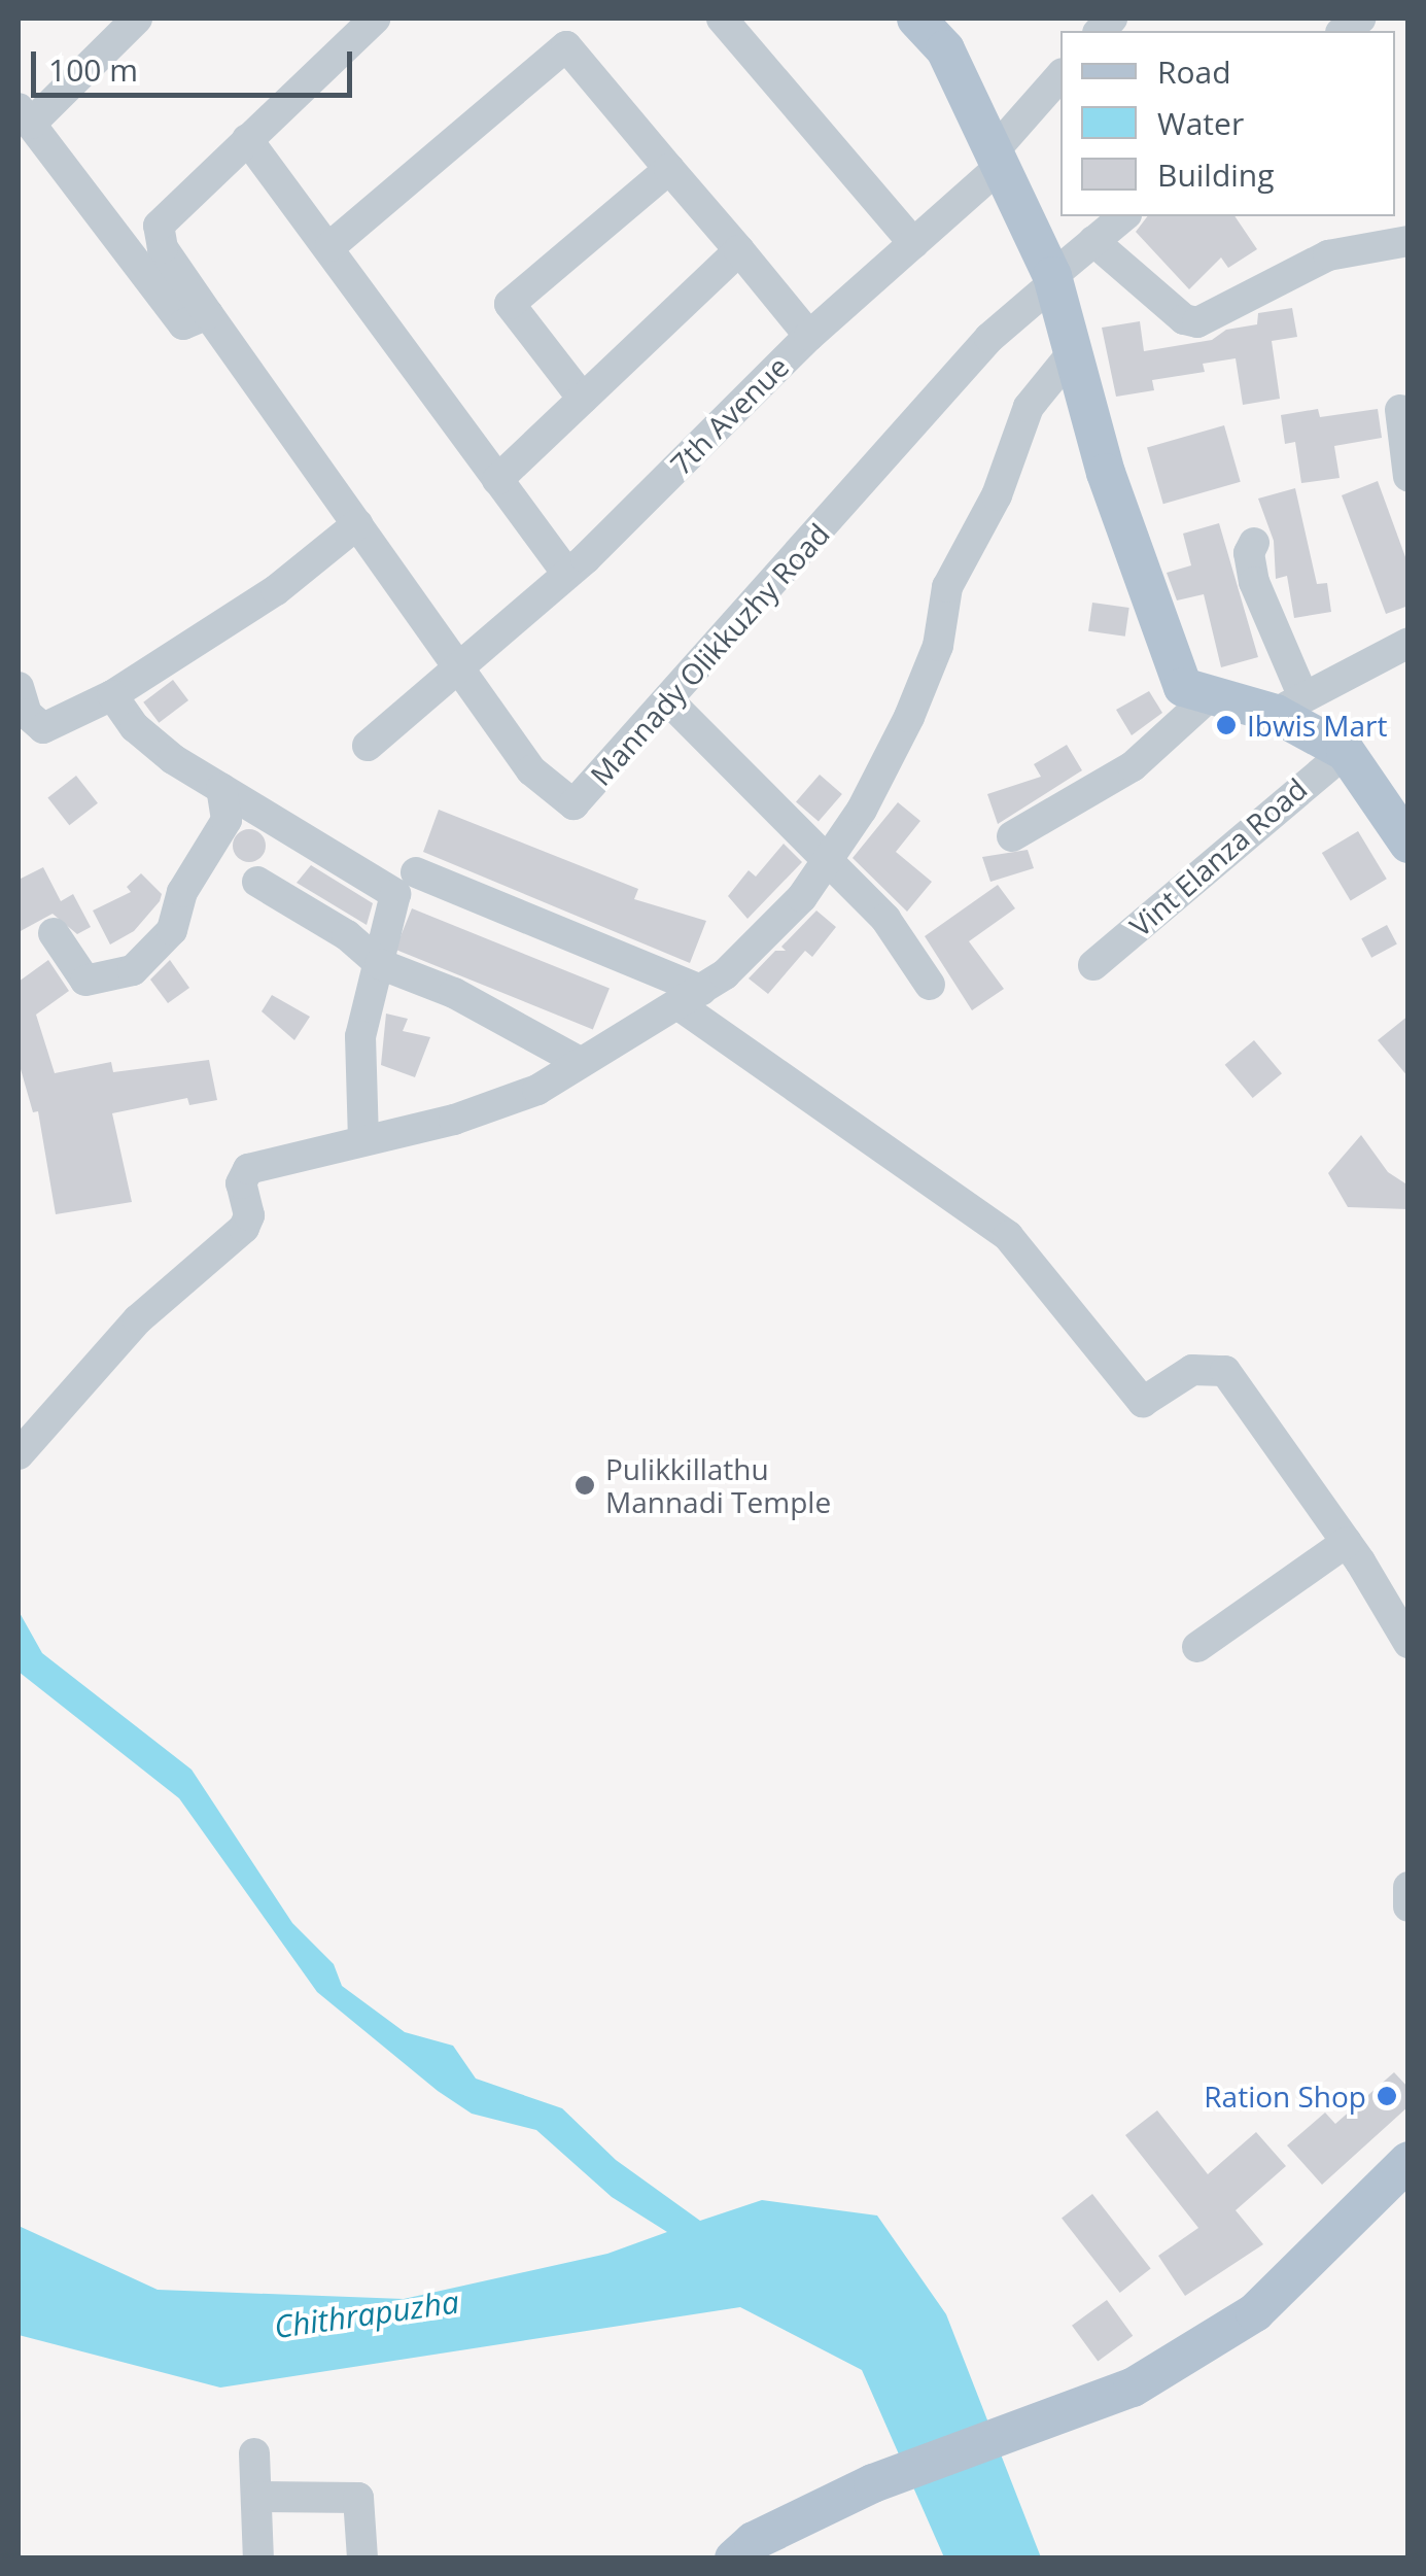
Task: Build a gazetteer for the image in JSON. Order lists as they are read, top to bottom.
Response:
{
  "streets": {
    "street": ["7th Avenue", "Mannady Olikkuzhy Road", "Vint Elanza Road"]
  },
  "crossings": [
    ["7th Avenue", "Mannady Olikkuzhy Road"]
  ],
  "water": ["Chithrapuzha"],
  "places": ["Ibwis Mart", "Pulikkillathu Mannadi Temple", "Ration Shop"],
  "legend": ["Road", "Water", "Building"],
  "scale_bar": "100 m"
}
